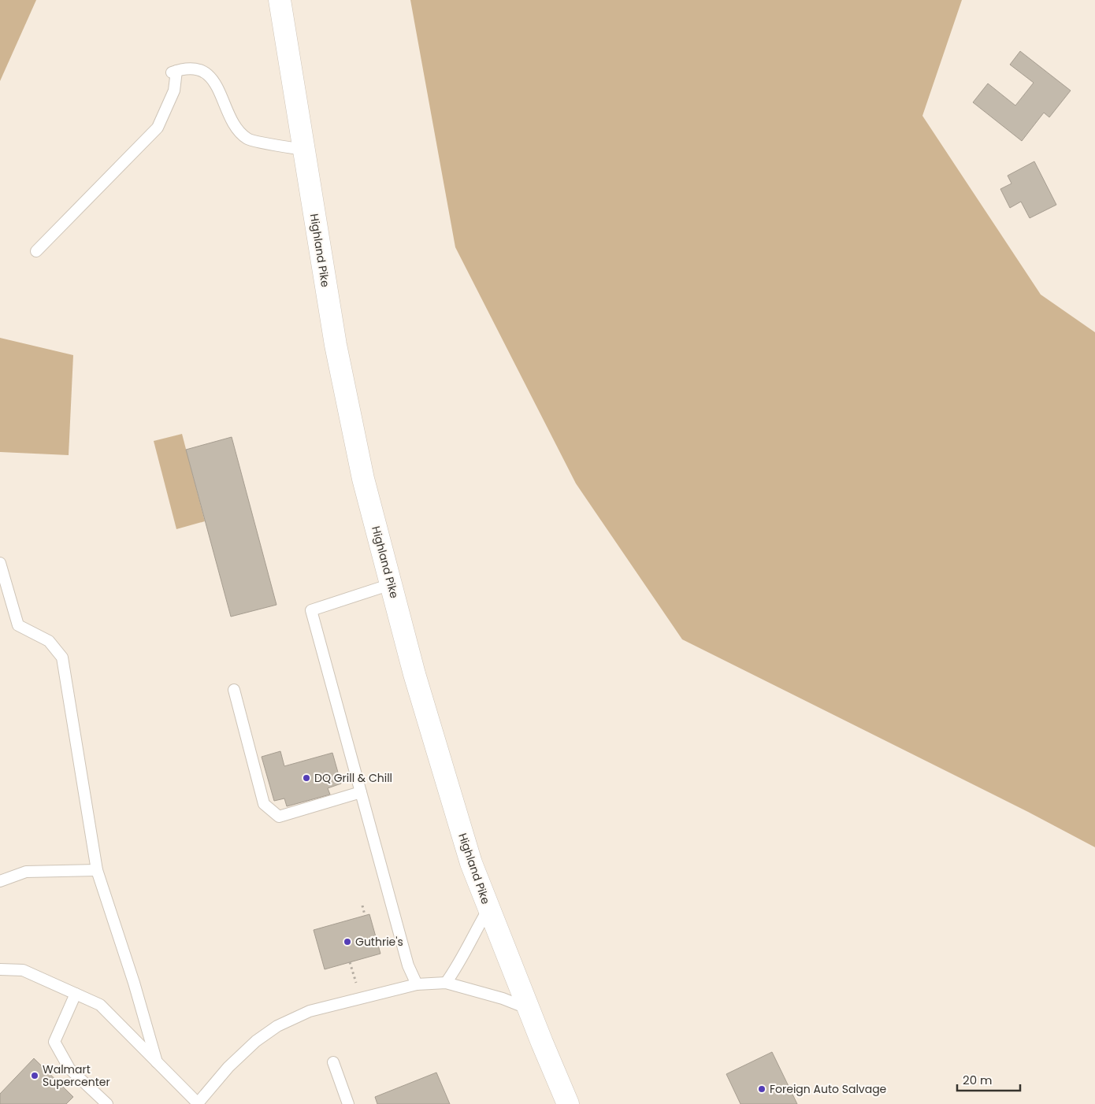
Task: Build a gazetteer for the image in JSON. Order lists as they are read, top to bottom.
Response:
{
  "streets": {
    "main road": ["Highland Pike"]
  },
  "places": [
    "DQ Grill & Chill",
    "Guthrie's",
    "Walmart Supercenter",
    "Foreign Auto Salvage"
  ],
  "scale_bar": "20 m"
}
